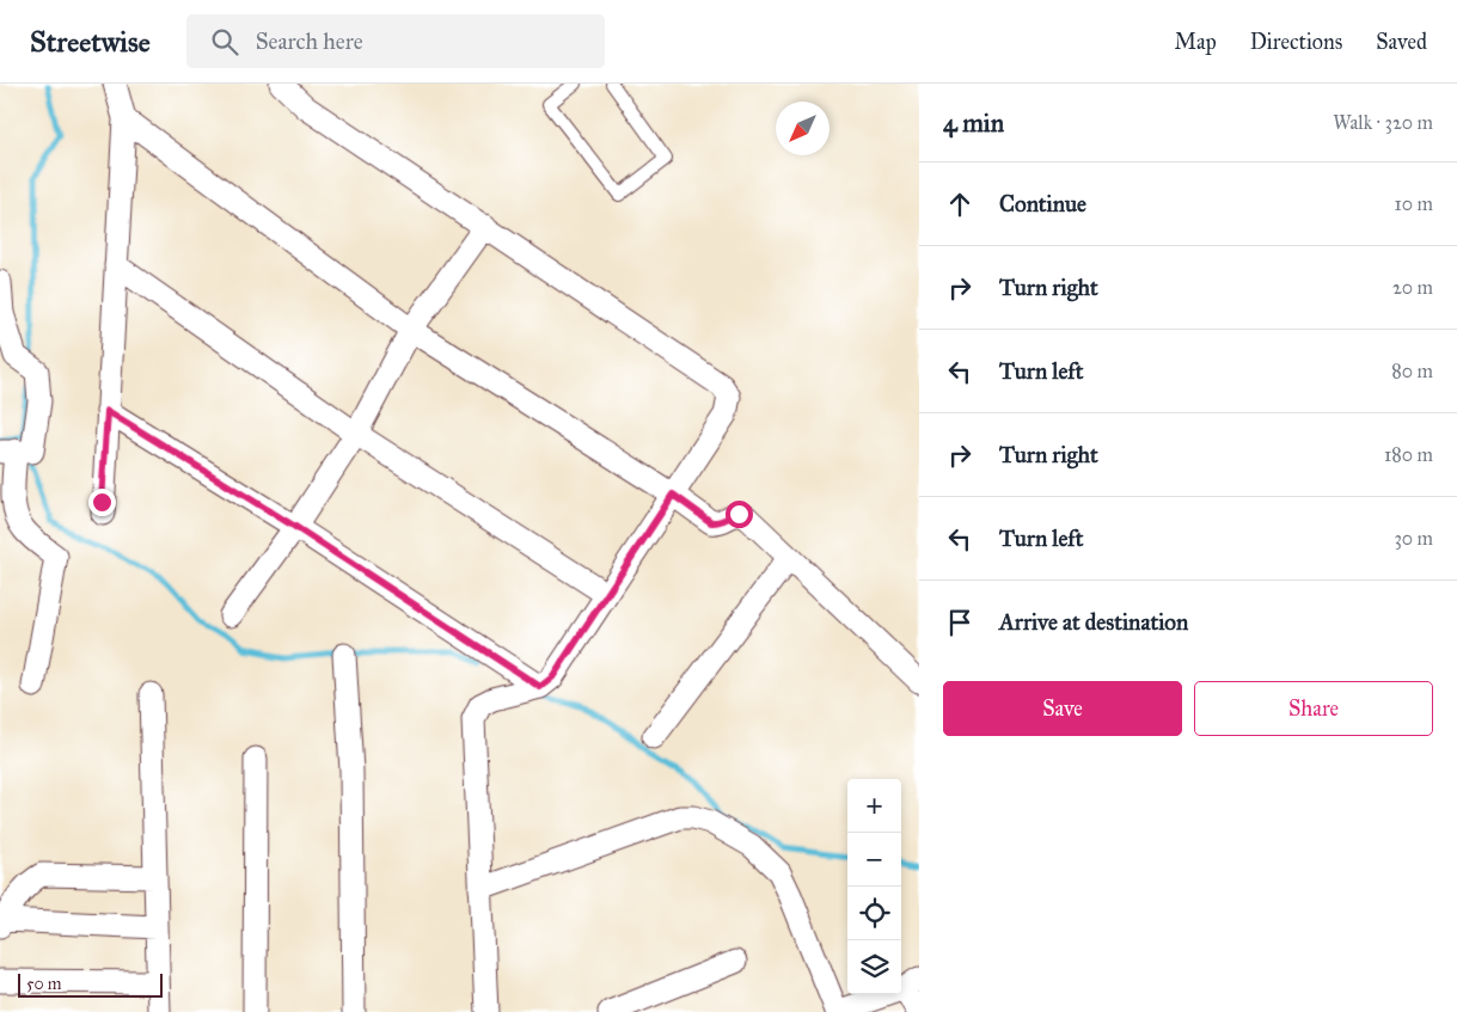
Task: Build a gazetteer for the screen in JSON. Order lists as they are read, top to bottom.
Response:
{
  "scale_bar": "50 m",
  "north": "bottom left",
  "page": {
    "header": "Streetwise",
    "search": "Search here",
    "nav": ["Map", "Directions", "Saved"],
    "heading": ["4 min", "Walk · 320 m"],
    "list": [
      ["Continue", "10 m"],
      ["Turn right", "20 m"],
      ["Turn left", "80 m"],
      ["Turn right", "180 m"],
      ["Turn left", "30 m"],
      "Arrive at destination"
    ],
    "buttons": ["Save", "Share"],
    "map_buttons": ["+", "−"],
    "scale": "50 m"
  }
}
